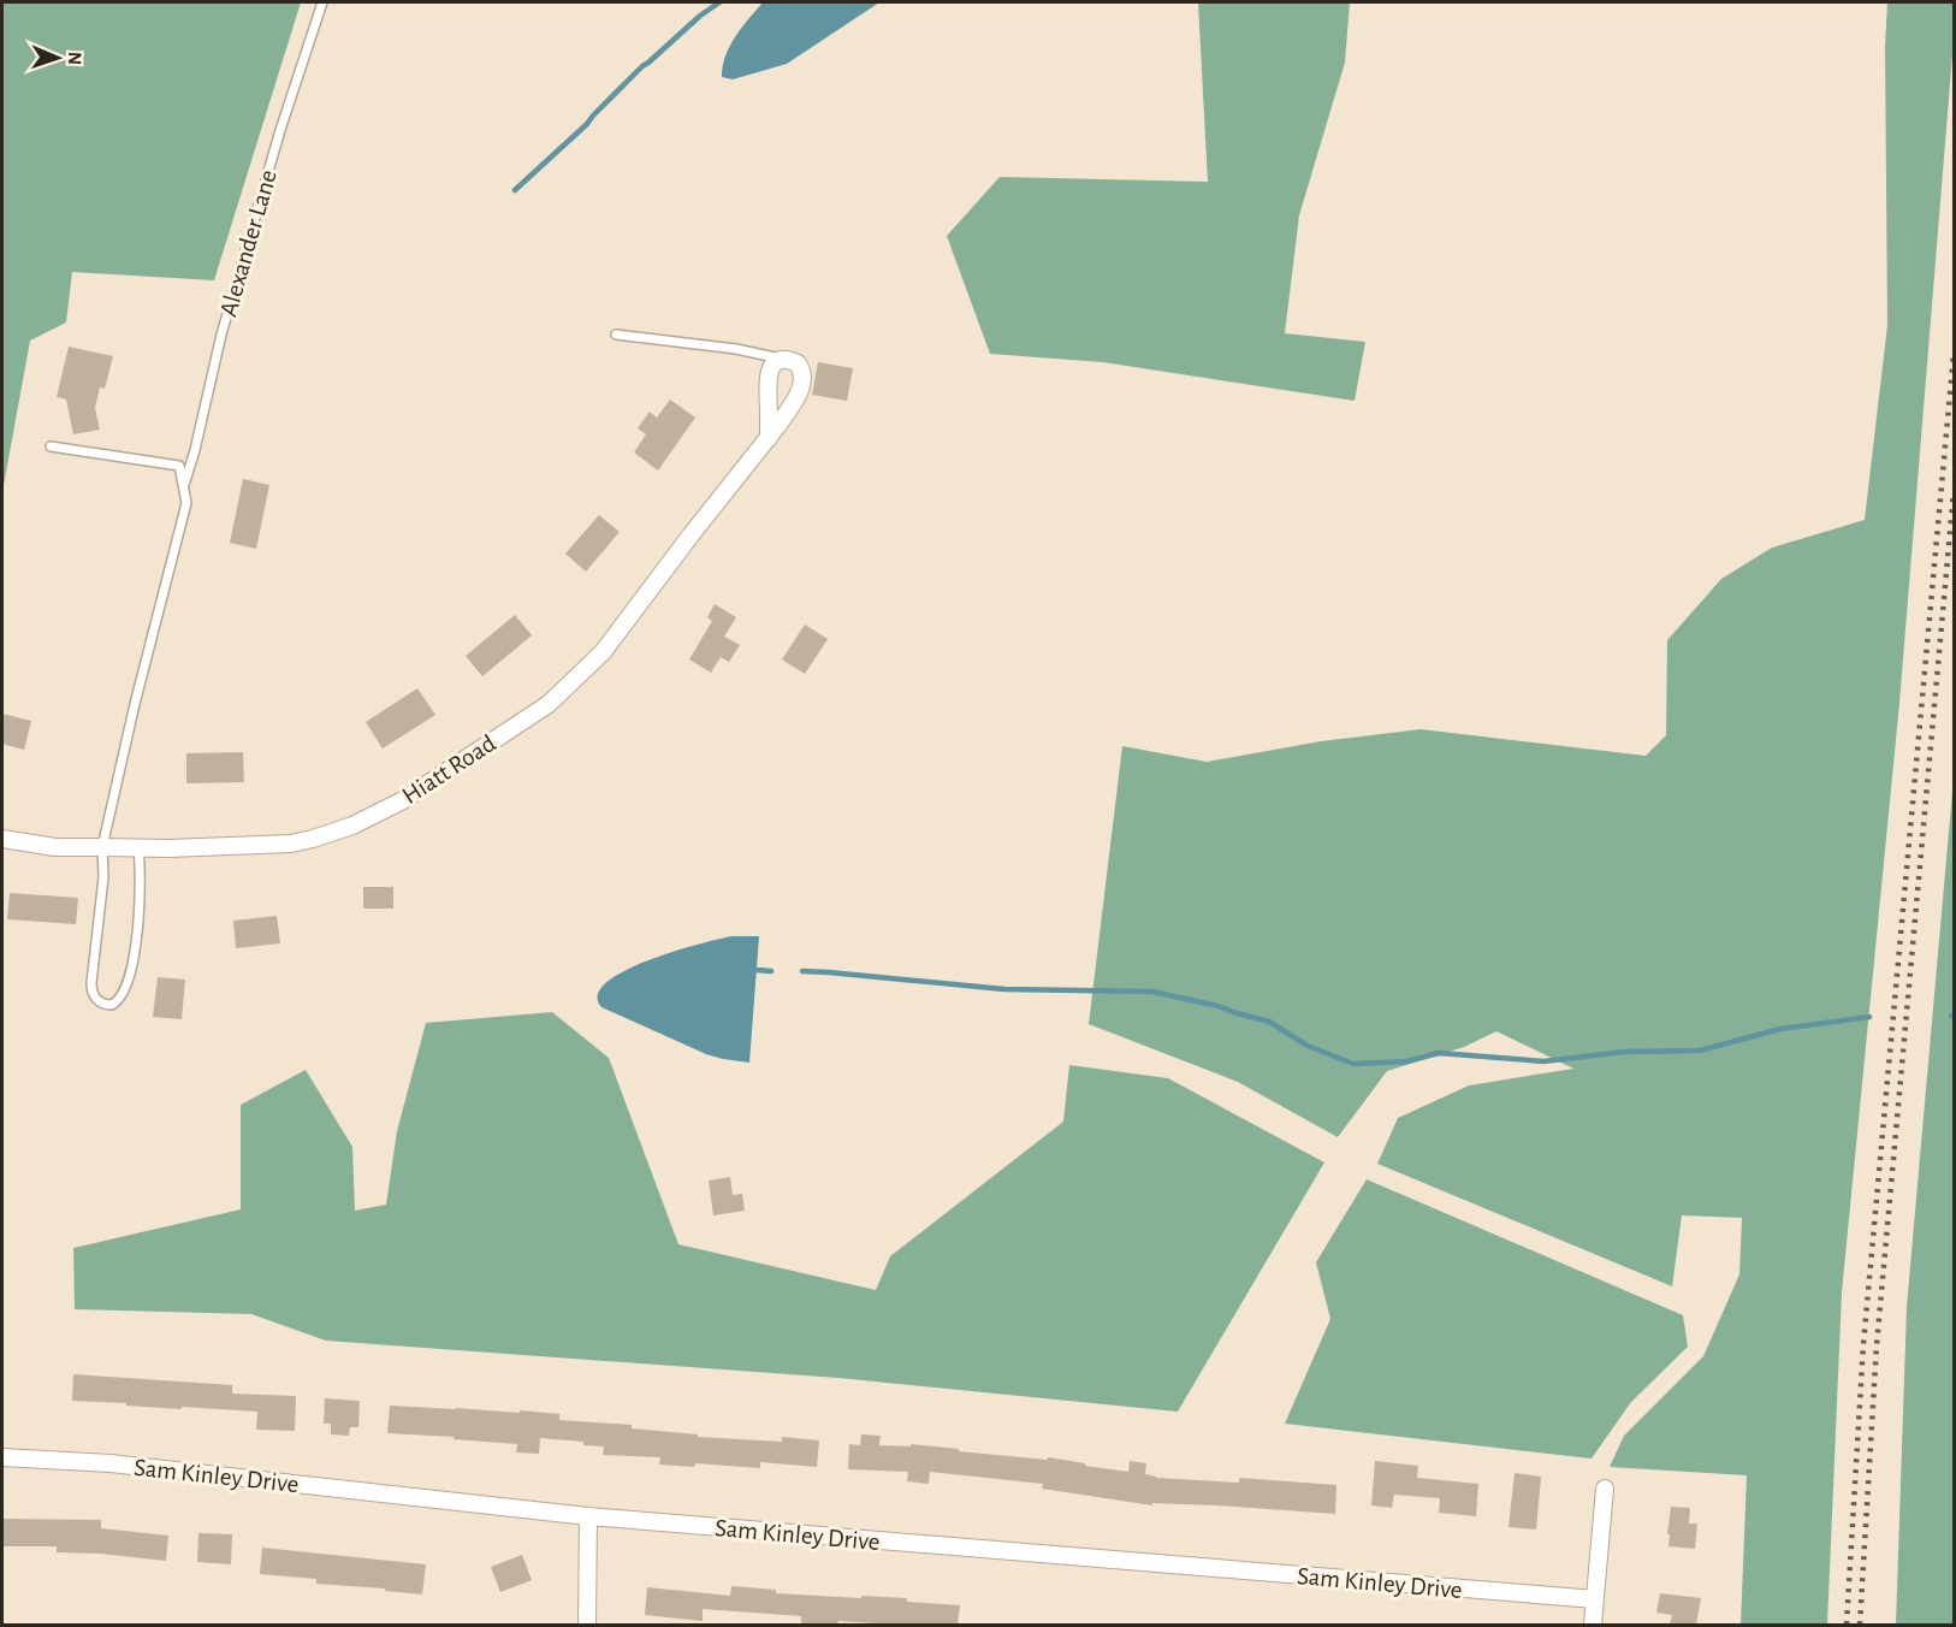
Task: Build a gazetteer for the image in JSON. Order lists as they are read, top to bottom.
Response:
{
  "streets": {
    "street": ["Hiatt Road", "Sam Kinley Drive"],
    "lane": ["Alexander Lane"]
  },
  "crossings": [
    ["Alexander Lane", "Hiatt Road"]
  ],
  "north": "right"
}
